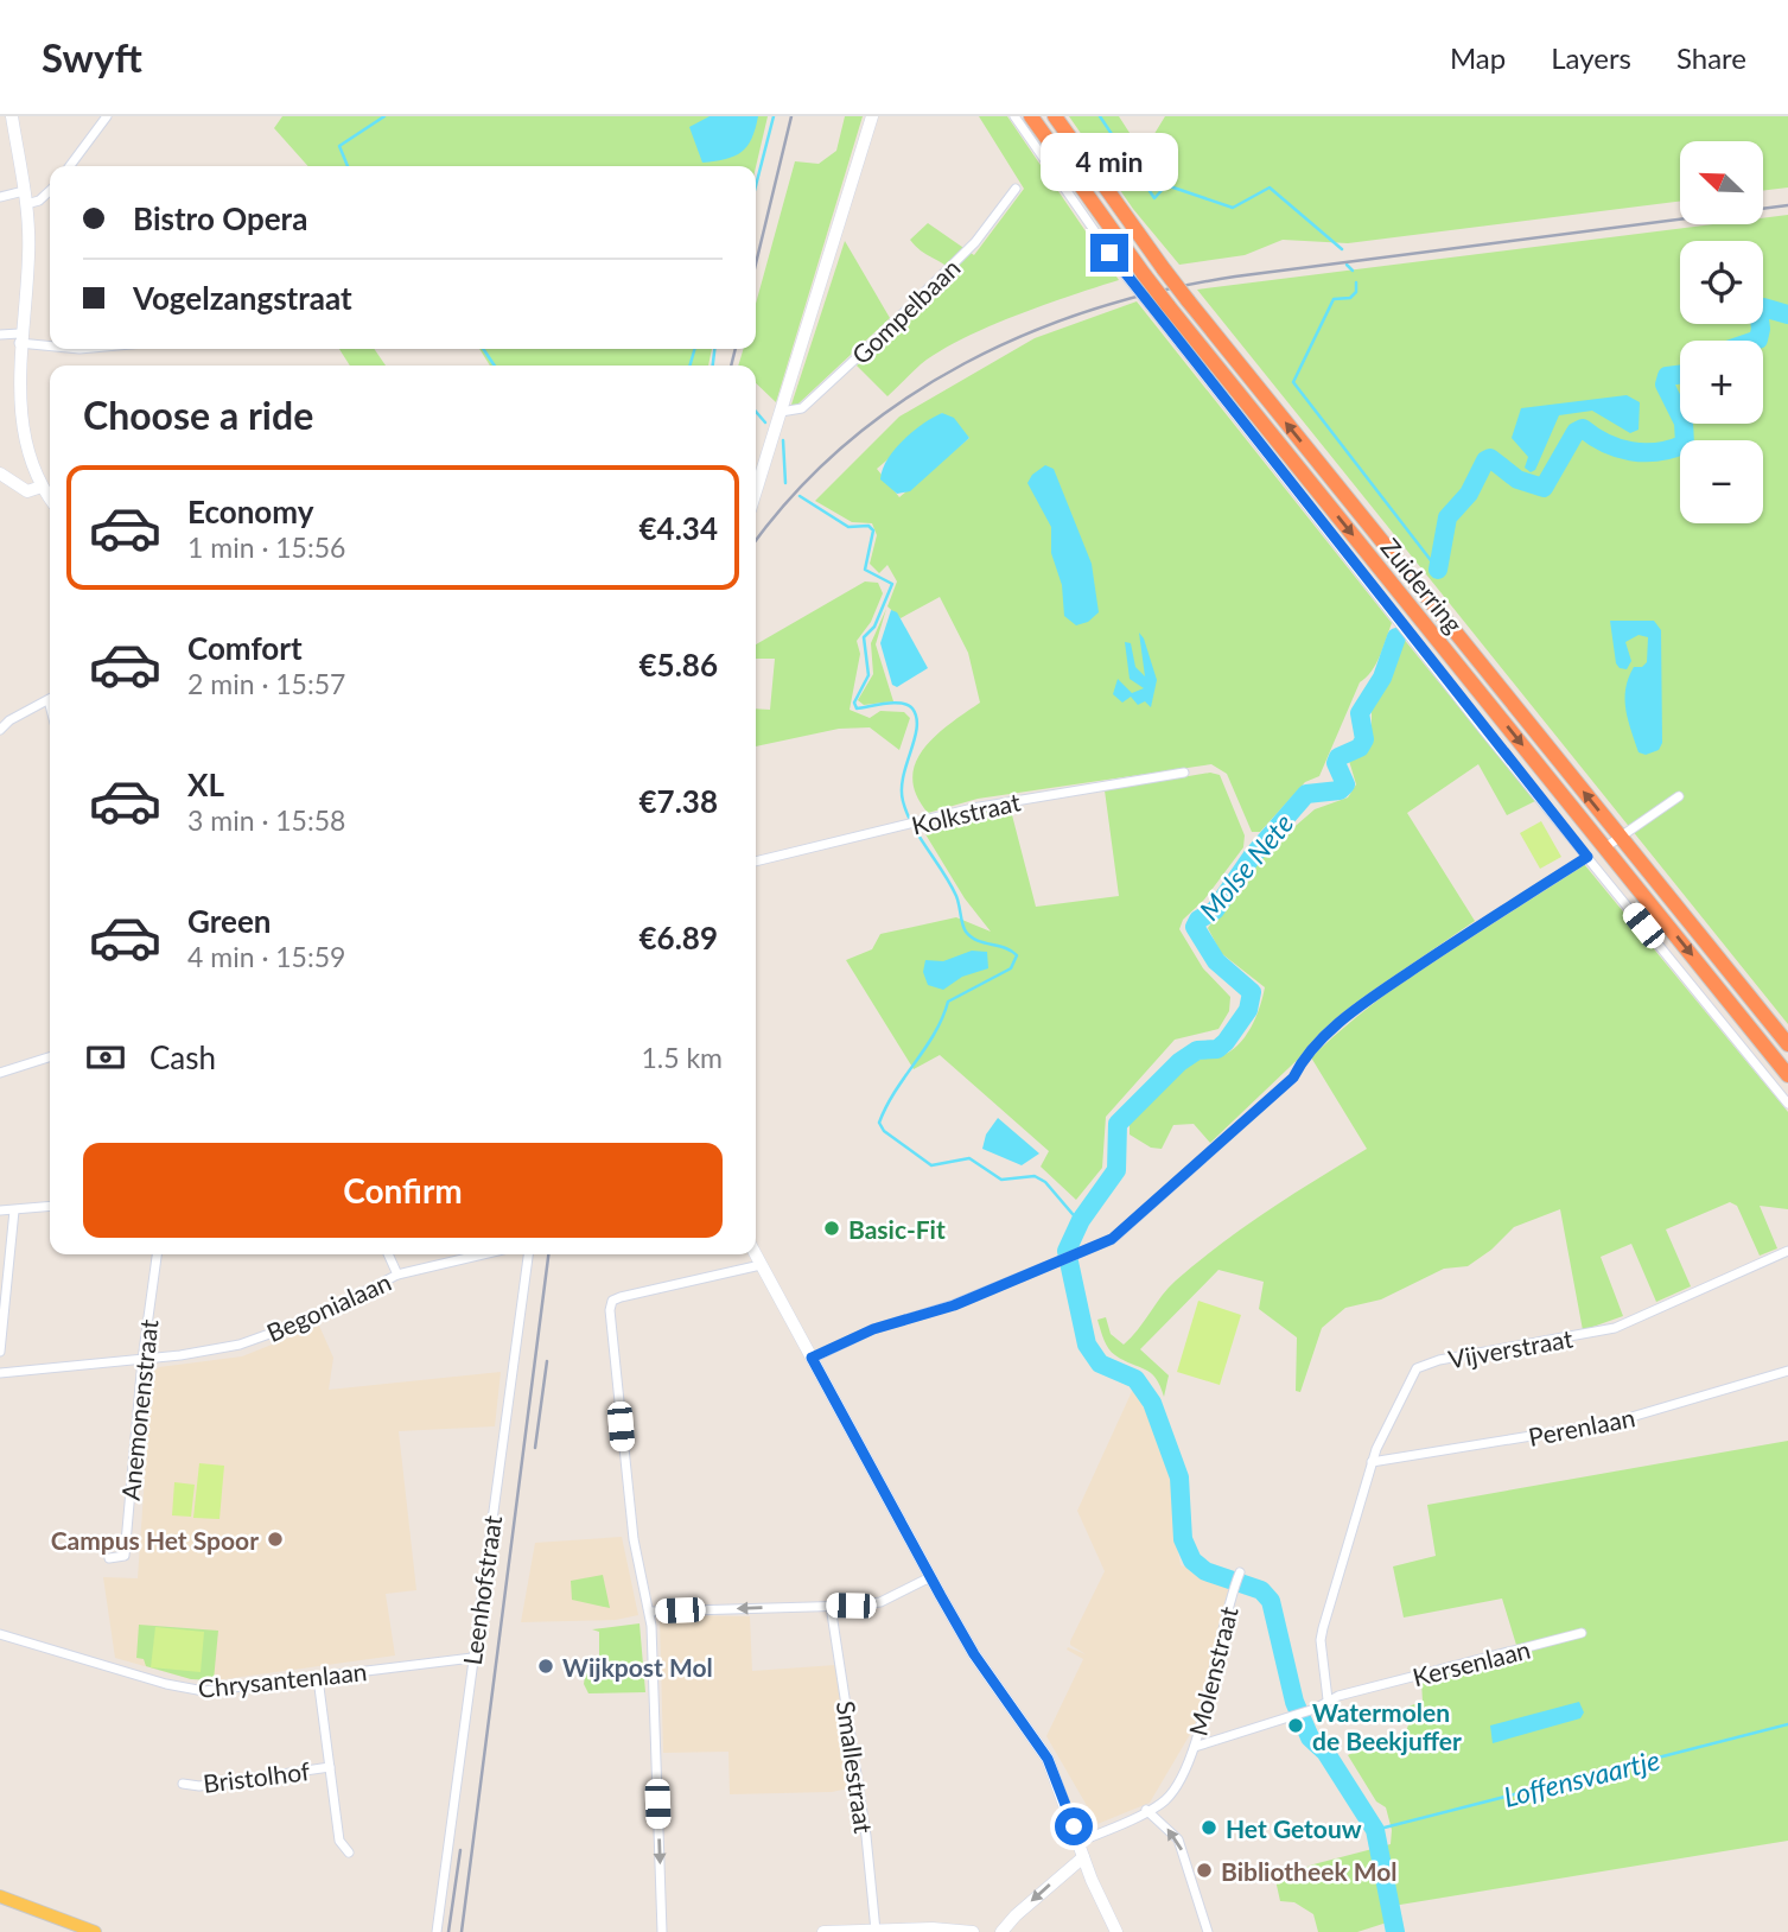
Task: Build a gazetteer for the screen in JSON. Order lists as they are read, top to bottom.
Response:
{
  "streets": {
    "highway": ["Zuiderring"],
    "street": [
      "Gompelbaan",
      "Kolkstraat",
      "Begonialaan",
      "Vijverstraat",
      "Anemonenstraat",
      "Perenlaan",
      "Leenhofstraat",
      "Kersenlaan",
      "Molenstraat",
      "Chrysantenlaan",
      "Smallestraat",
      "Bristolhof"
    ]
  },
  "crossings": [
    ["Begonialaan", "Anemonenstraat"],
    ["Vijverstraat", "Perenlaan"],
    ["Vijverstraat", "Kersenlaan"],
    ["Leenhofstraat", "Chrysantenlaan"],
    ["Kersenlaan", "Molenstraat"],
    ["Chrysantenlaan", "Bristolhof"]
  ],
  "water": ["Molse Nete", "Loffensvaartje"],
  "places": [
    "Basic-Fit",
    "Campus Het Spoor",
    "Wijkpost Mol",
    "Watermolen de Beekjuffer",
    "Het Getouw",
    "Bibliotheek Mol"
  ],
  "north": "top left",
  "page": {
    "header": "Swyft",
    "nav": ["Map", "Layers", "Share"],
    "bubble": "4 min",
    "map_buttons": ["+", "−"],
    "banner": ["Bistro Opera", "Vogelzangstraat"],
    "heading": "Choose a ride",
    "list": [
      {
        "name": "Economy",
        "note": "1 min · 15:56",
        "value": "€4.34"
      },
      {
        "name": "Comfort",
        "note": "2 min · 15:57",
        "value": "€5.86"
      },
      {
        "name": "XL",
        "note": "3 min · 15:58",
        "value": "€7.38"
      },
      {
        "name": "Green",
        "note": "4 min · 15:59",
        "value": "€6.89"
      }
    ],
    "pay": ["Cash", "1.5 km"],
    "buttons": "Confirm"
  }
}
